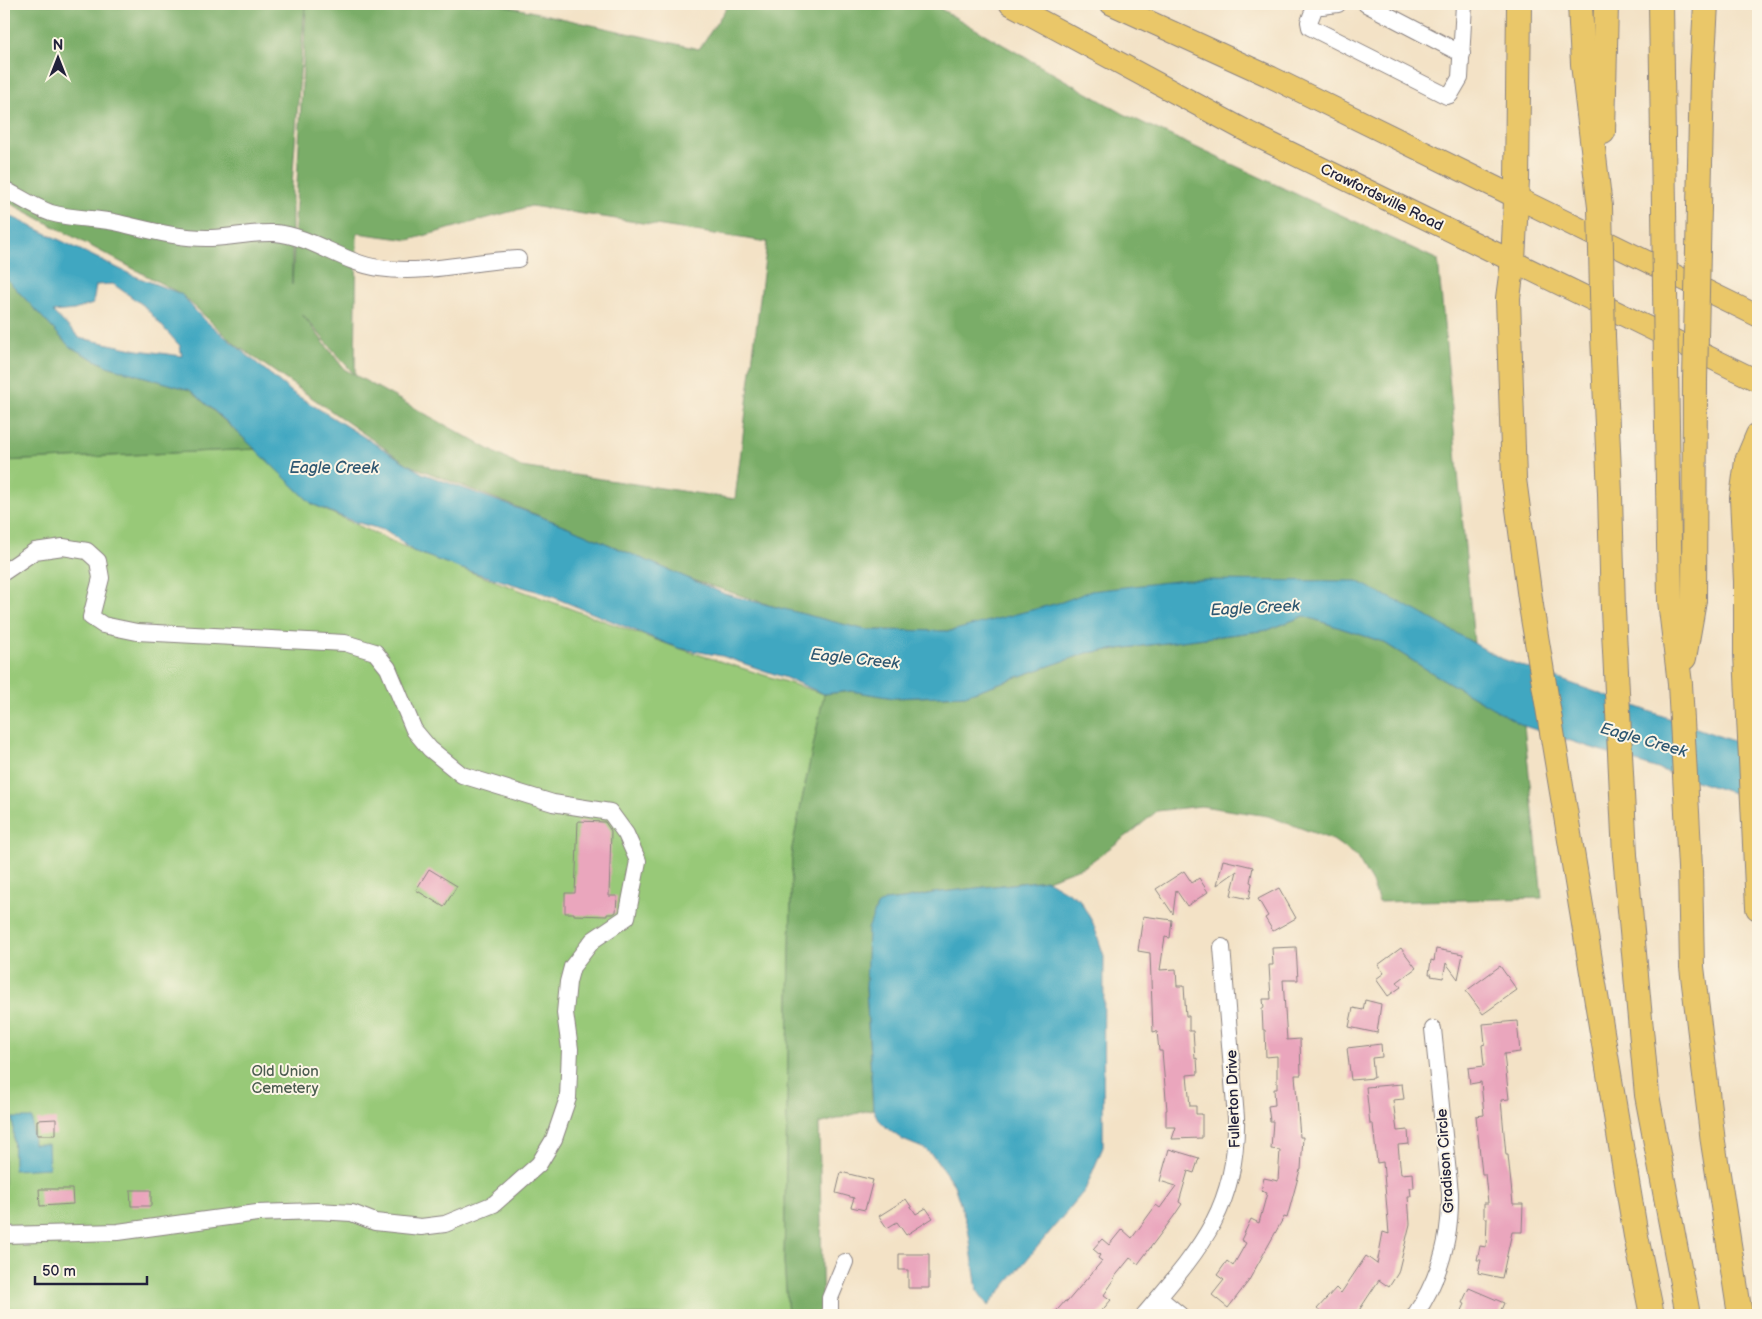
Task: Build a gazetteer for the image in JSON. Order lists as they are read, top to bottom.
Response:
{
  "streets": {
    "main road": ["Crawfordsville Road"],
    "street": ["Fullerton Drive", "Gradison Circle"]
  },
  "water": ["Eagle Creek"],
  "parks": ["Old Union Cemetery"],
  "scale_bar": "50 m",
  "north": "top"
}
